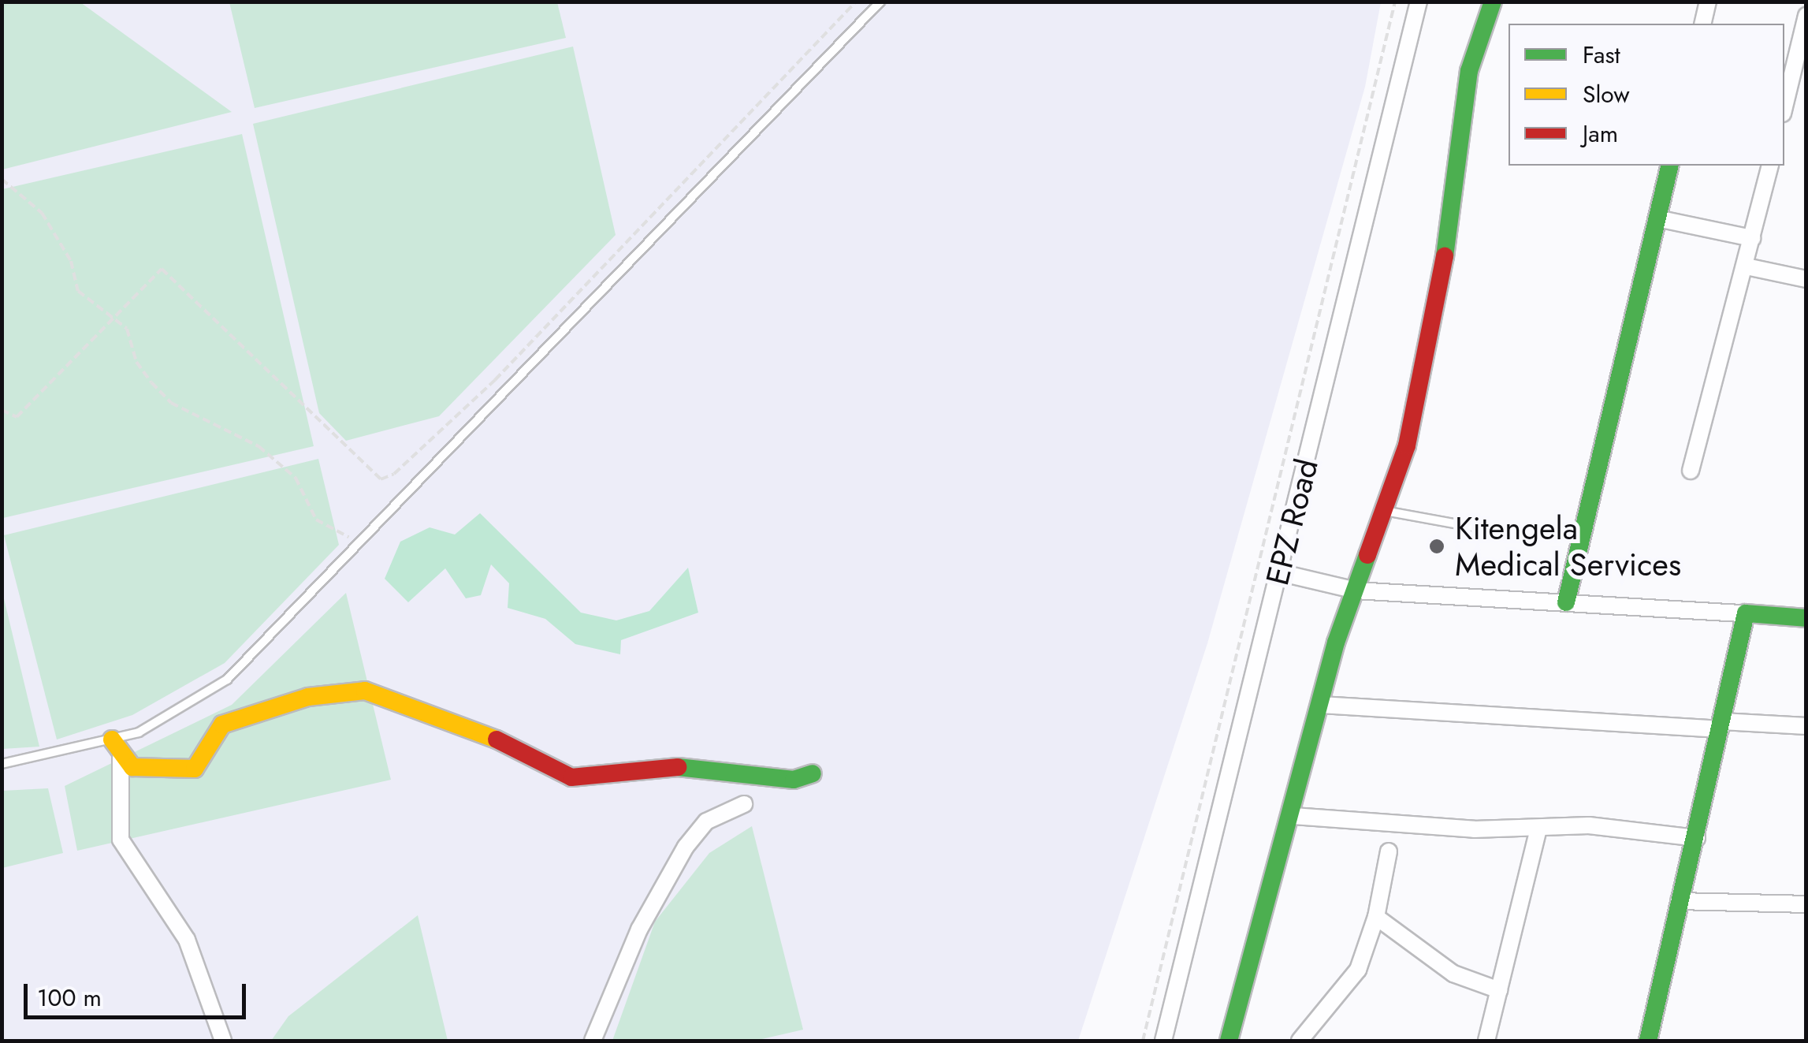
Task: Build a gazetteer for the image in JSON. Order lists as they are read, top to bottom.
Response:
{
  "streets": {
    "street": ["EPZ Road"]
  },
  "places": ["Kitengela Medical Services"],
  "legend": ["Fast", "Slow", "Jam"],
  "scale_bar": "100 m"
}
